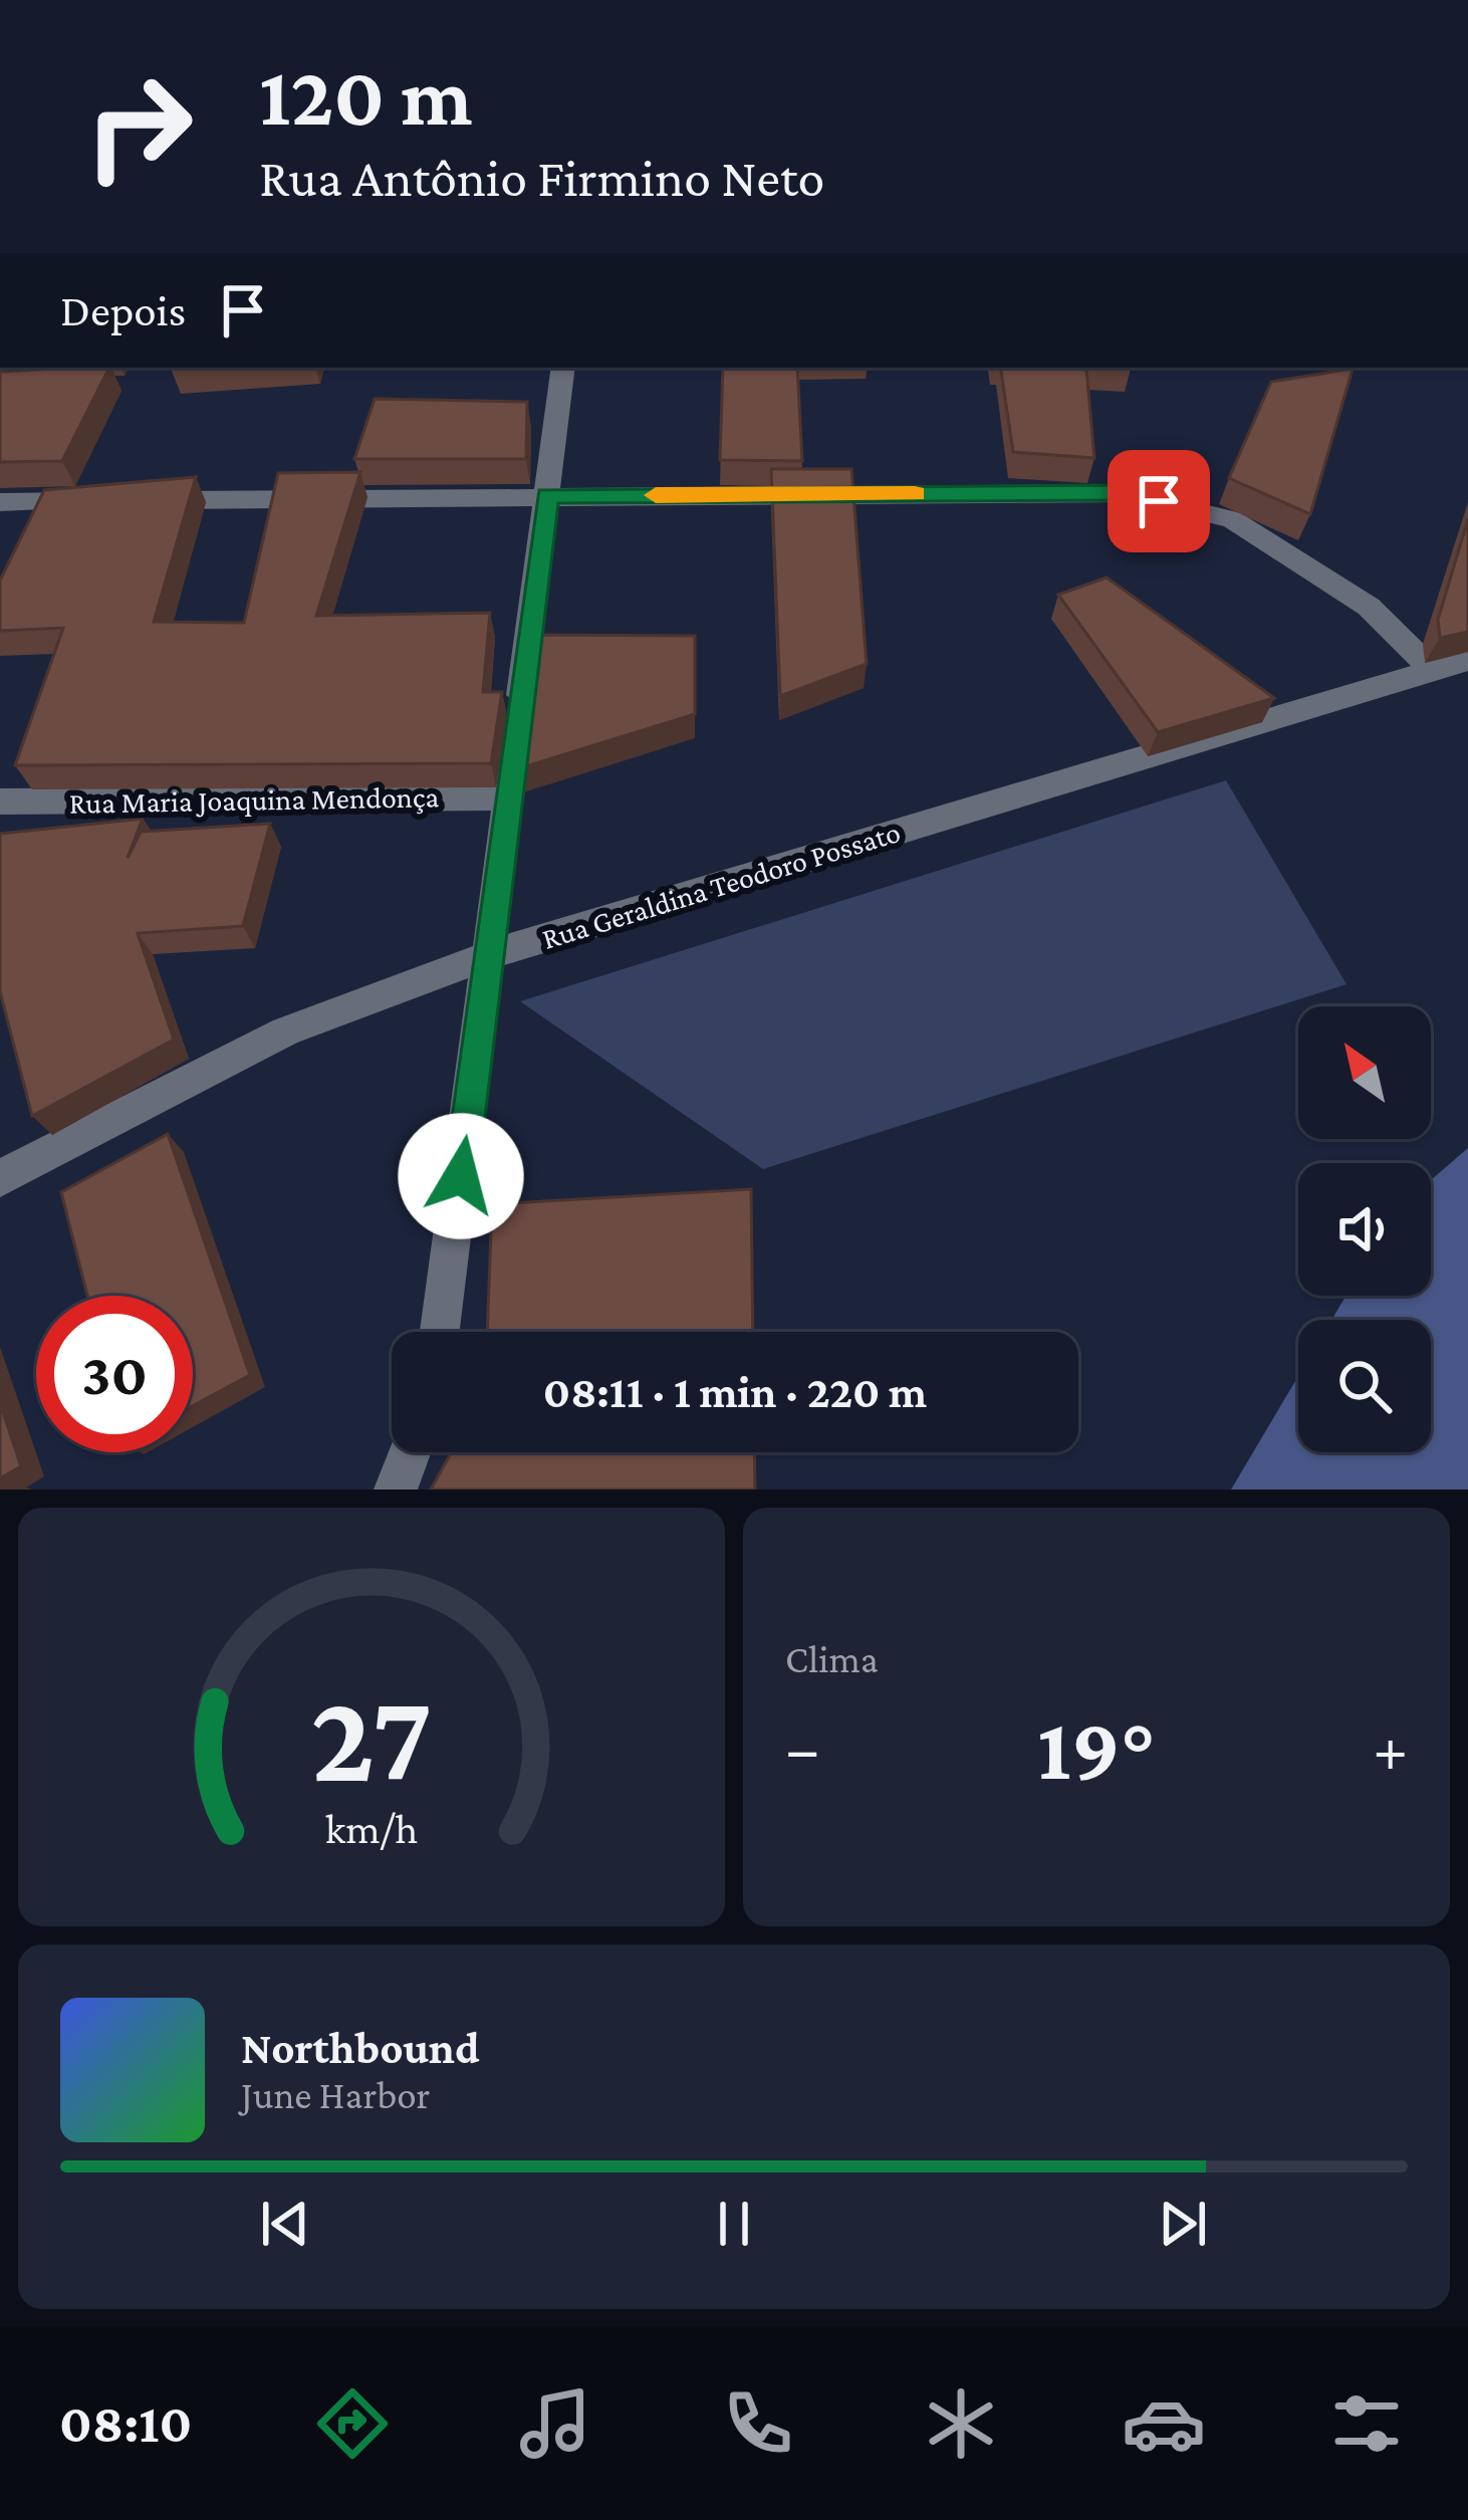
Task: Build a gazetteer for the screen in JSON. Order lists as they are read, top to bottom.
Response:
{
  "streets": {
    "street": ["Rua Maria Joaquina Mendonça", "Rua Geraldina Teodoro Possato"]
  },
  "north": "top left",
  "page": {
    "turn": ["120 m", "Rua Antônio Firmino Neto"],
    "then": "Depois",
    "limit": "30",
    "trip": "08:11 · 1 min · 220 m",
    "tile": "Clima",
    "heat": ["−", "19°", "+"],
    "song": ["Northbound", "June Harbor"],
    "tabs": "08:10",
    "gauge": ["27", "km/h"]
  }
}
